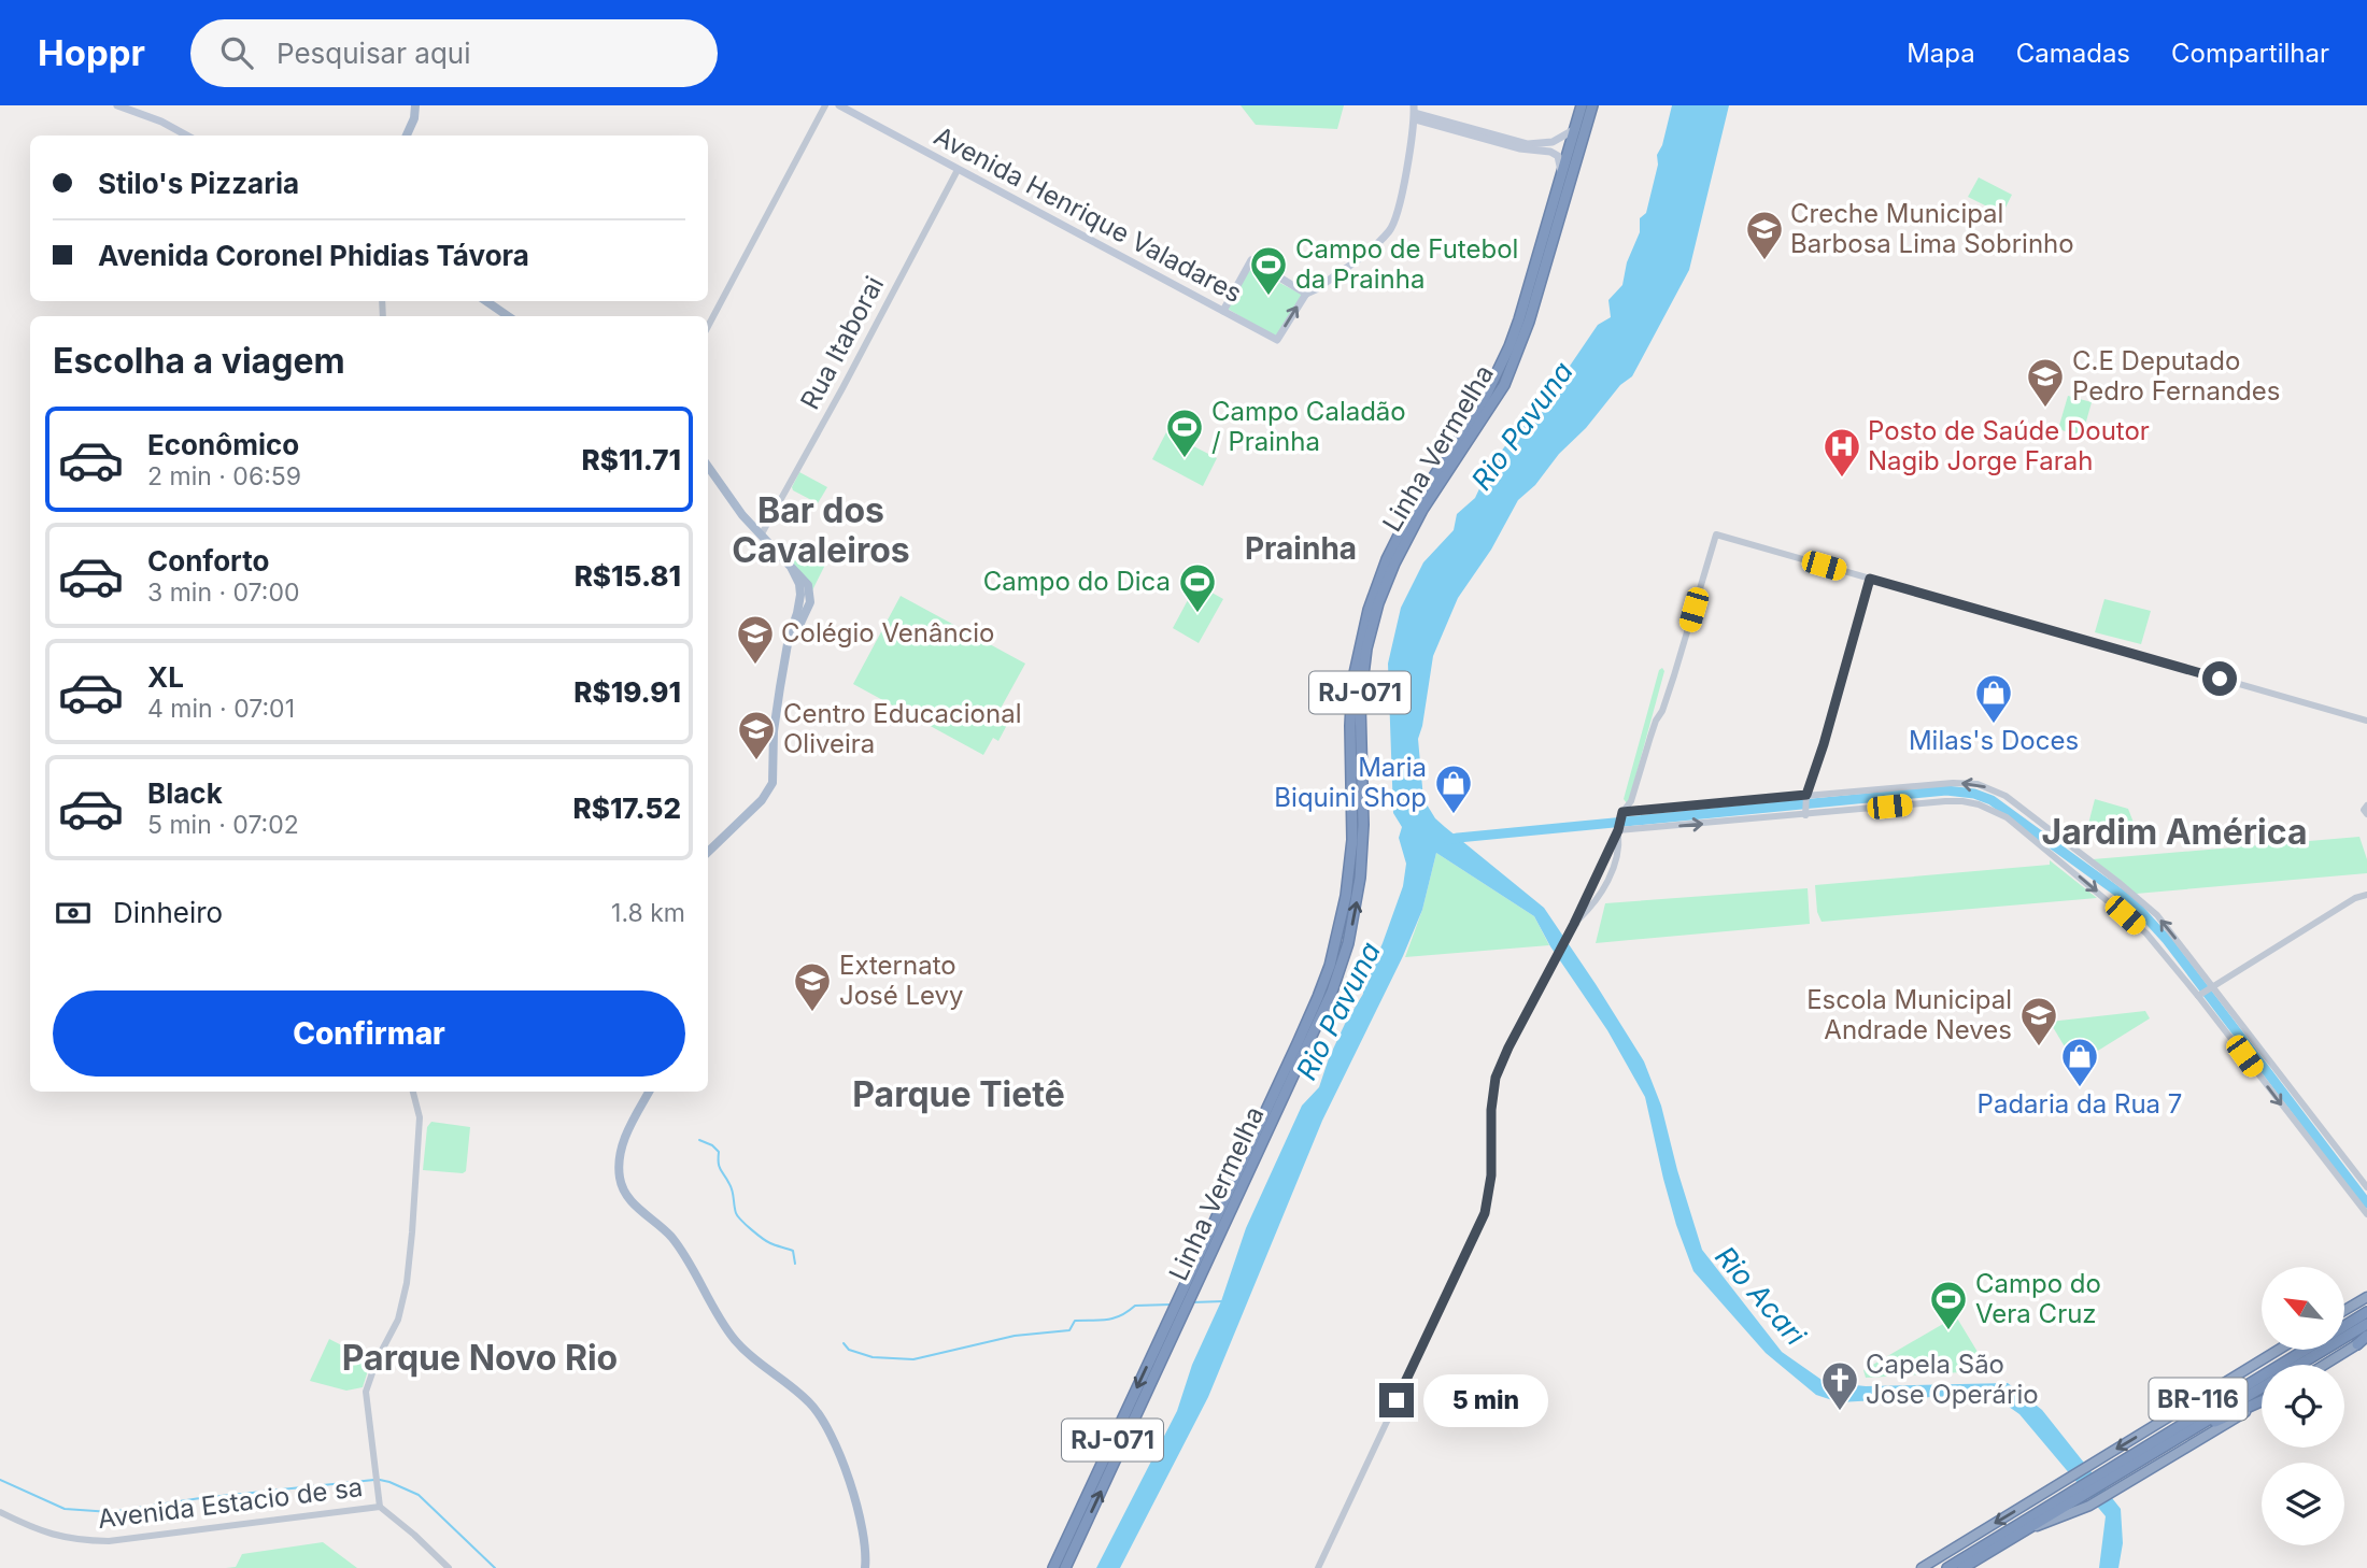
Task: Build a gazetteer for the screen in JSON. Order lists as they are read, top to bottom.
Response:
{
  "streets": {
    "highway": ["Linha Vermelha", "RJ-071", "BR-116"],
    "main road": ["Avenida Henrique Valadares"],
    "street": ["Rua Itaborai", "Avenida Estacio de sa"]
  },
  "crossings": [
    ["Avenida Henrique Valadares", "Rua Itaborai"]
  ],
  "districts": [
    "Bar dos Cavaleiros",
    "Prainha",
    "Jardim América",
    "Parque Tietê",
    "Parque Novo Rio"
  ],
  "water": ["Rio Pavuna", "Rio Acari"],
  "places": {
    "school or university": [
      "Creche Municipal Barbosa Lima Sobrinho",
      "C.E Deputado Pedro Fernandes",
      "Colégio Venâncio",
      "Centro Educacional Oliveira",
      "Externato José Levy",
      "Escola Municipal Andrade Neves"
    ],
    "sports": [
      "Campo de Futebol da Prainha",
      "Campo Caladão / Prainha",
      "Campo do Dica",
      "Campo do Vera Cruz"
    ],
    "hospital": ["Posto de Saúde Doutor Nagib Jorge Farah"],
    "shop": ["Milas's Doces", "Maria Biquini Shop", "Padaria da Rua 7"],
    "church": ["Capela São Jose Operário"]
  },
  "north": "top left",
  "page": {
    "header": "Hoppr",
    "search": "Pesquisar aqui",
    "nav": ["Mapa", "Camadas", "Compartilhar"],
    "banner": ["Stilo's Pizzaria", "Avenida Coronel Phidias Távora"],
    "heading": "Escolha a viagem",
    "list": [
      {
        "name": "Econômico",
        "note": "2 min · 06:59",
        "value": "R$11.71"
      },
      {
        "name": "Conforto",
        "note": "3 min · 07:00",
        "value": "R$15.81"
      },
      {
        "name": "XL",
        "note": "4 min · 07:01",
        "value": "R$19.91"
      },
      {
        "name": "Black",
        "note": "5 min · 07:02",
        "value": "R$17.52"
      }
    ],
    "pay": ["Dinheiro", "1.8 km"],
    "buttons": "Confirmar",
    "bubble": "5 min"
  }
}
